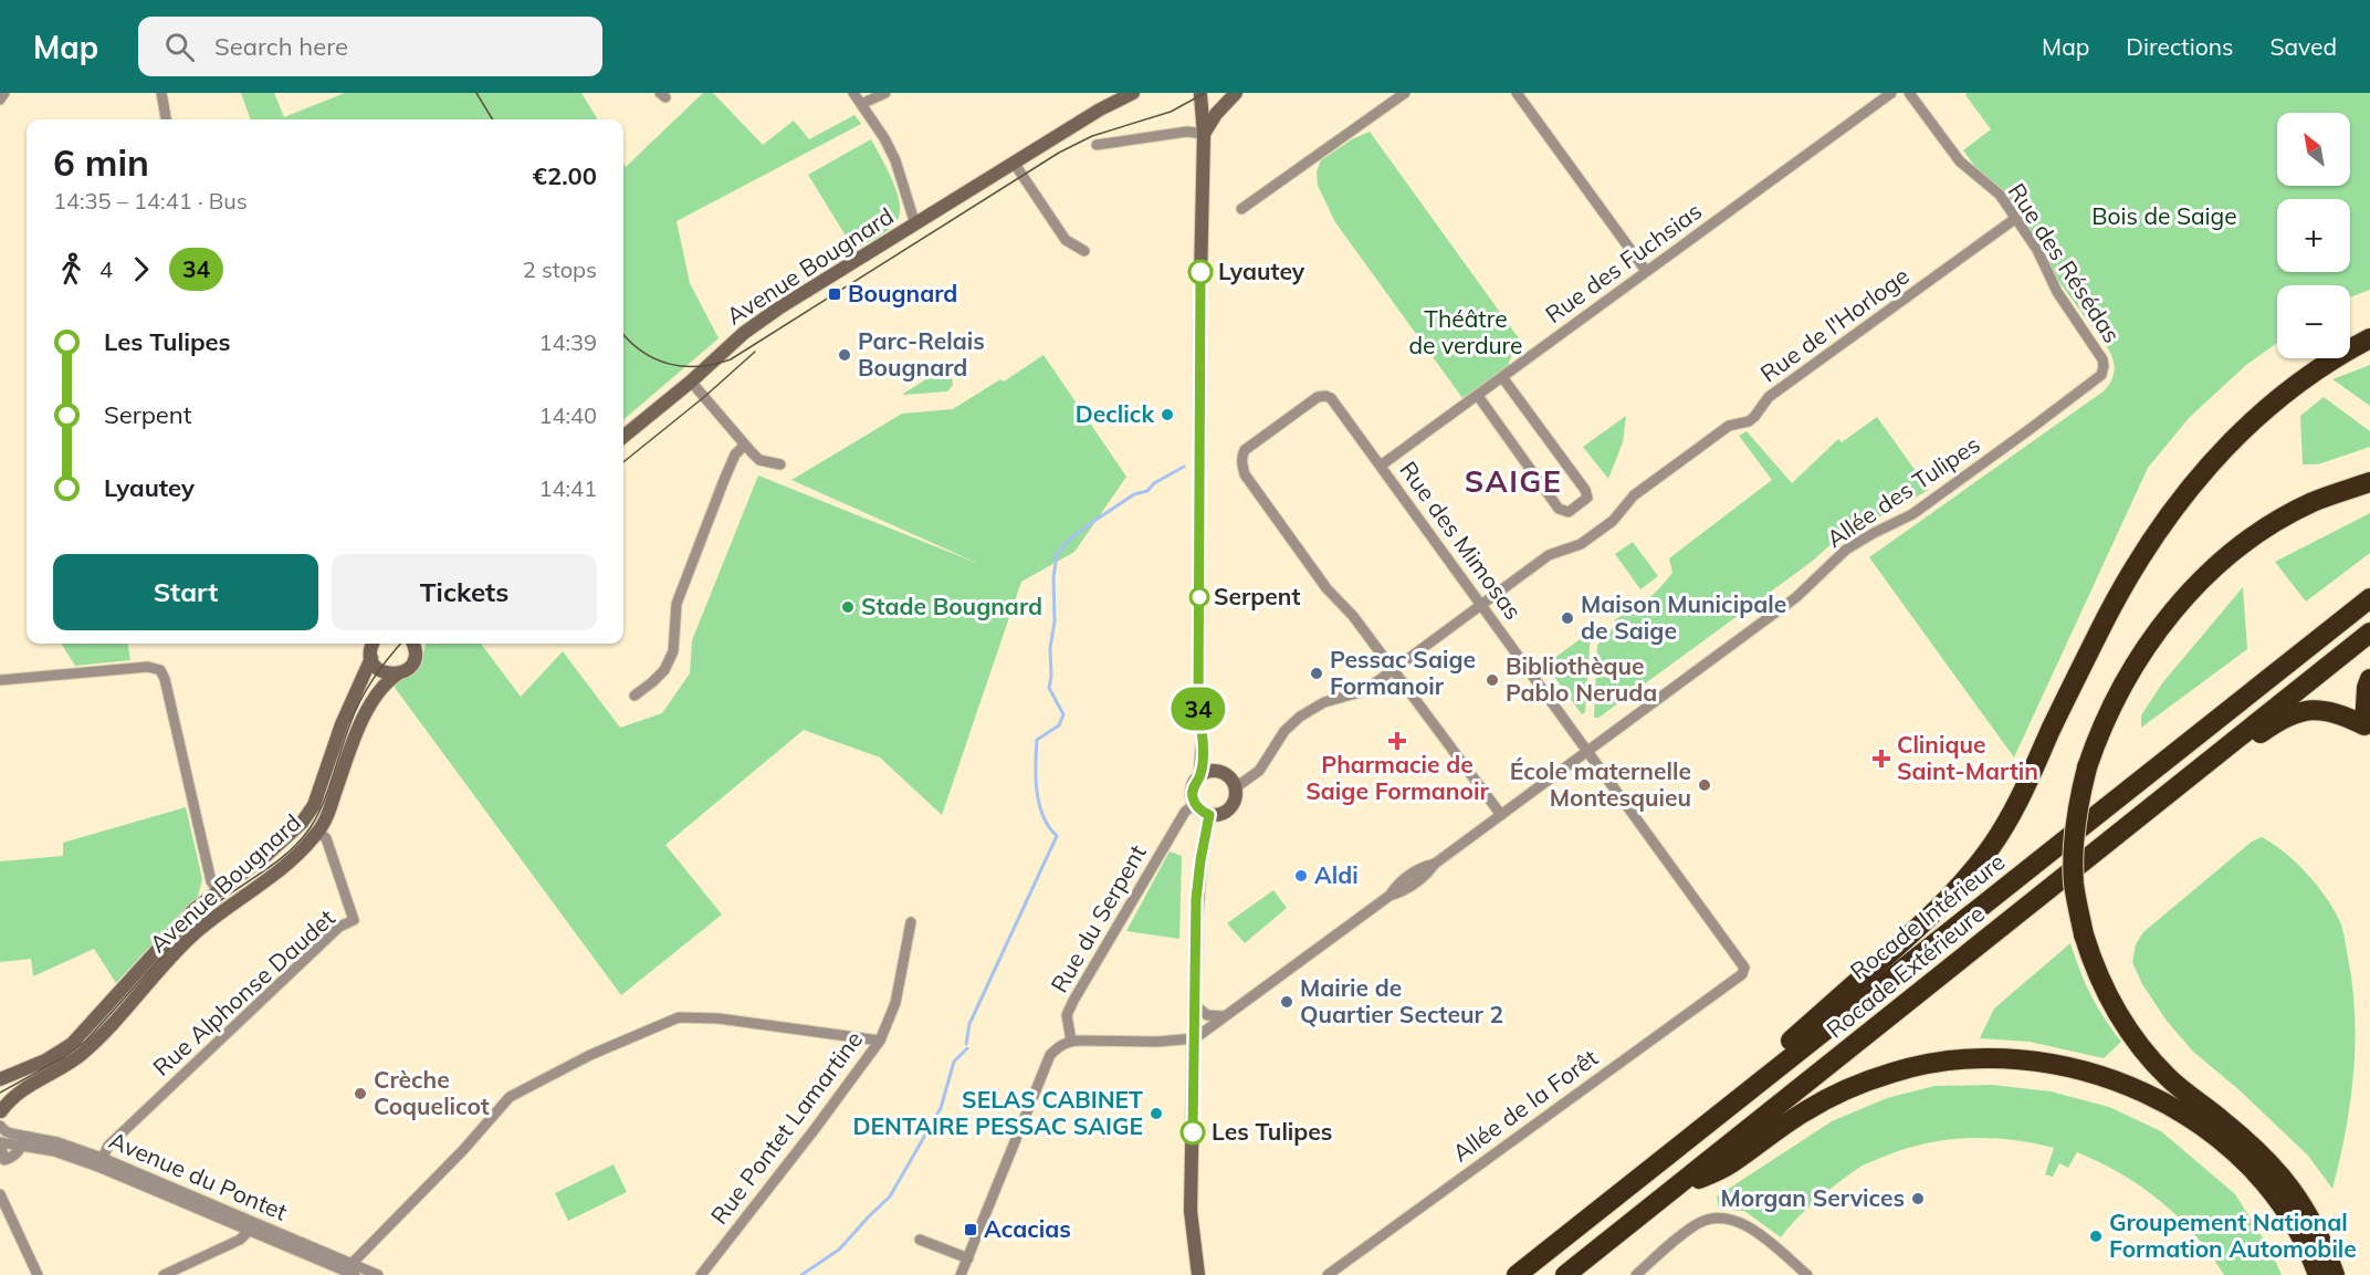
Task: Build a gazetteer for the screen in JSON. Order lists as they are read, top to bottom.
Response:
{
  "streets": {
    "highway": ["Rocade Intérieure", "Rocade Extérieure"],
    "main road": ["Avenue Bougnard"],
    "street": [
      "Rue des Fuchsias",
      "Rue des Résédas",
      "Rue de l'Horloge",
      "Allée des Tulipes",
      "Rue des Mimosas",
      "Rue du Serpent",
      "Rue Alphonse Daudet",
      "Allée de la Forêt",
      "Rue Pontet Lamartine",
      "Avenue du Pontet"
    ]
  },
  "crossings": [
    ["Rue des Fuchsias", "Rue des Mimosas"],
    ["Rue des Résédas", "Rue de l'Horloge"],
    ["Rue des Résédas", "Allée des Tulipes"],
    ["Avenue Bougnard", "Rue Alphonse Daudet"],
    ["Avenue Bougnard", "Avenue du Pontet"],
    ["Rue de l'Horloge", "Rue des Mimosas"],
    ["Rue de l'Horloge", "Rue du Serpent"],
    ["Allée des Tulipes", "Rue des Mimosas"],
    ["Rue des Mimosas", "Allée de la Forêt"],
    ["Rue Alphonse Daudet", "Avenue du Pontet"]
  ],
  "districts": ["SAIGE"],
  "parks": ["Bois de Saige", "Théâtre de verdure"],
  "places": {
    "other": [
      "Lyautey",
      "Parc-Relais Bougnard",
      "Declick",
      "Serpent",
      "Stade Bougnard",
      "Maison Municipale de Saige",
      "Pessac Saige Formanoir",
      "Bibliothèque Pablo Neruda",
      "École maternelle Montesquieu",
      "Aldi",
      "Mairie de Quartier Secteur 2",
      "Crèche Coquelicot",
      "SELAS CABINET DENTAIRE PESSAC SAIGE",
      "Les Tulipes",
      "Morgan Services",
      "Groupement National Formation Automobile"
    ],
    "transit": ["Bougnard", "Acacias"],
    "health": ["Pharmacie de Saige Formanoir", "Clinique Saint-Martin"]
  },
  "lines": ["bus line 34"],
  "north": "top left",
  "page": {
    "header": "Map",
    "search": "Search here",
    "nav": ["Map", "Directions", "Saved"],
    "on_map": "34",
    "map_buttons": ["+", "−"],
    "heading": ["6 min", "14:35 – 14:41 · Bus", "€2.00"],
    "legs": ["4", "34", "2 stops"],
    "list": [
      {
        "name": "Les Tulipes",
        "value": "14:39"
      },
      {
        "name": "Serpent",
        "value": "14:40"
      },
      {
        "name": "Lyautey",
        "value": "14:41"
      }
    ],
    "buttons": ["Start", "Tickets"]
  }
}
